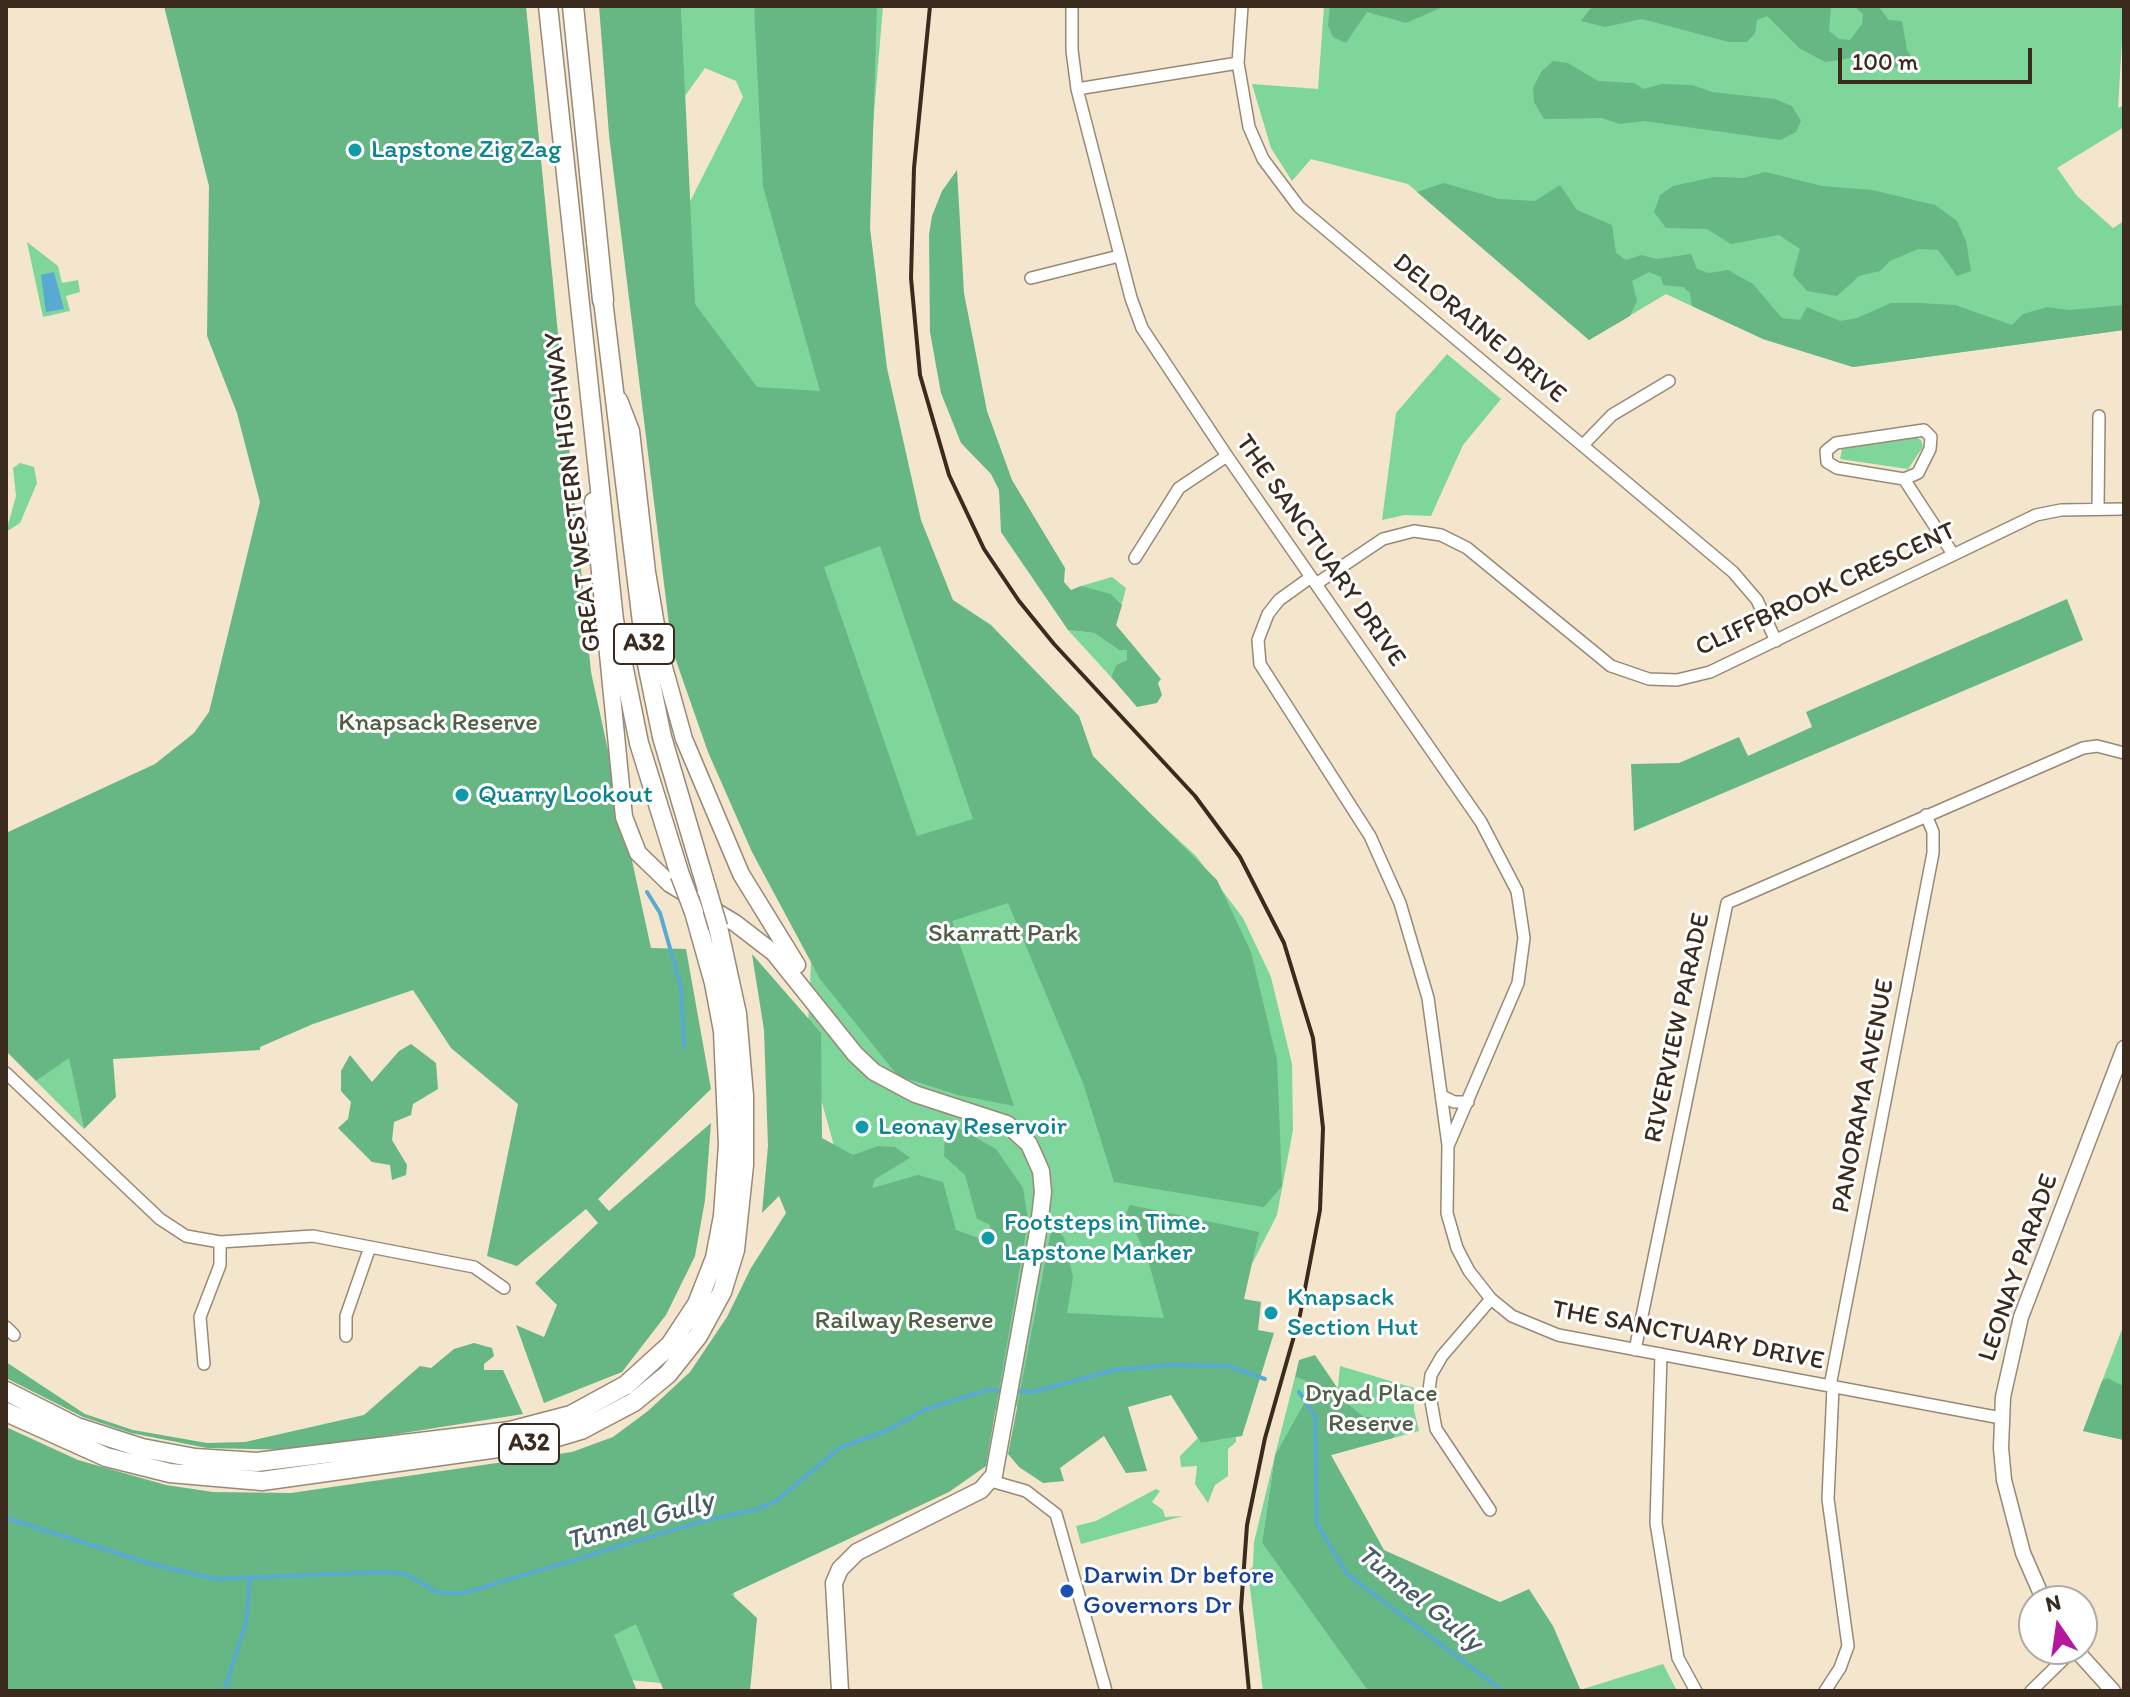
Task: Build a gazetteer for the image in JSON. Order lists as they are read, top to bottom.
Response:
{
  "streets": {
    "highway": ["GREAT WESTERN HIGHWAY", "A32"],
    "street": [
      "DELORAINE DRIVE",
      "THE SANCTUARY DRIVE",
      "CLIFFBROOK CRESCENT",
      "RIVERVIEW PARADE",
      "PANORAMA AVENUE",
      "LEONAY PARADE"
    ]
  },
  "crossings": [
    ["DELORAINE DRIVE", "CLIFFBROOK CRESCENT"],
    ["THE SANCTUARY DRIVE", "CLIFFBROOK CRESCENT"],
    ["THE SANCTUARY DRIVE", "RIVERVIEW PARADE"],
    ["THE SANCTUARY DRIVE", "PANORAMA AVENUE"],
    ["THE SANCTUARY DRIVE", "LEONAY PARADE"],
    ["RIVERVIEW PARADE", "PANORAMA AVENUE"]
  ],
  "water": ["Tunnel Gully"],
  "parks": [
    "Knapsack Reserve",
    "Skarratt Park",
    "Railway Reserve",
    "Dryad Place Reserve"
  ],
  "places": [
    "Lapstone Zig Zag",
    "Quarry Lookout",
    "Leonay Reservoir",
    "Footsteps in Time. Lapstone Marker",
    "Knapsack Section Hut",
    "Darwin Dr before Governors Dr"
  ],
  "scale_bar": "100 m",
  "north": "top"
}
